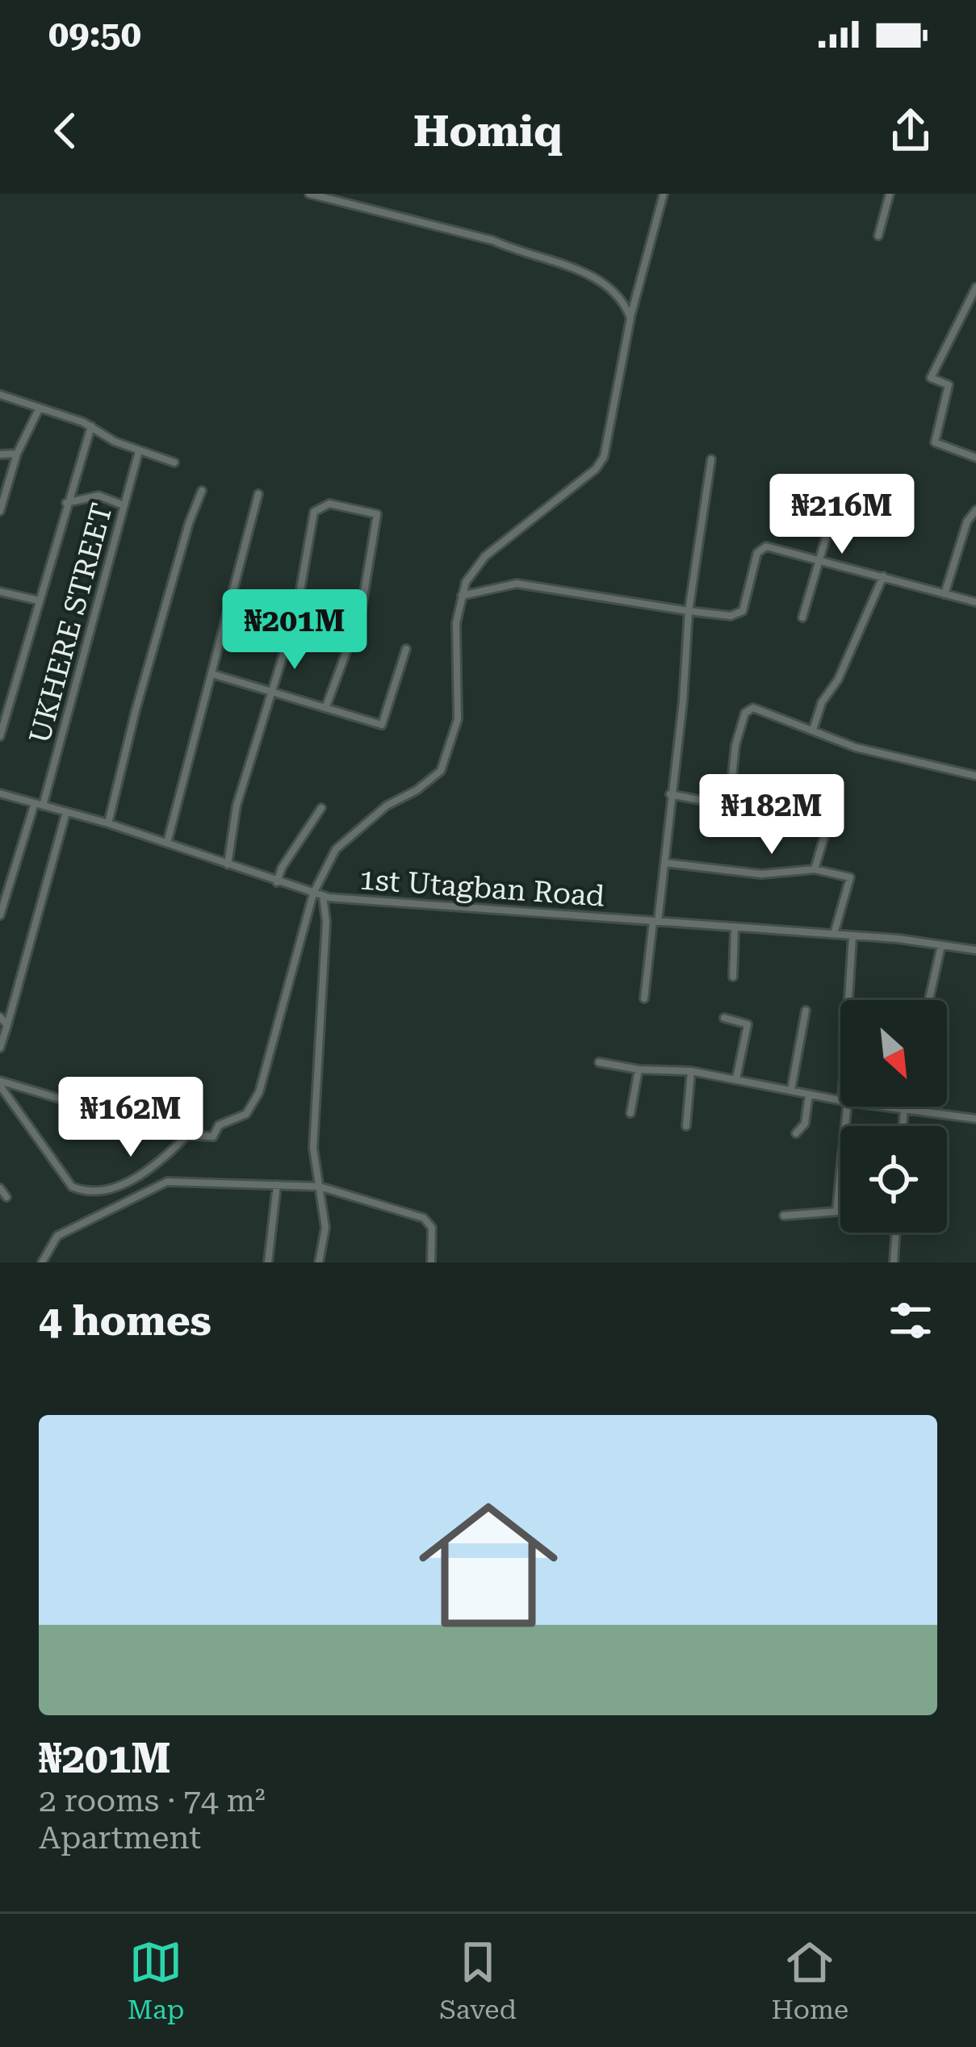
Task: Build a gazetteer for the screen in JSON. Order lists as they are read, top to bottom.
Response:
{
  "streets": {
    "street": ["UKHERE STREET", "1st Utagban Road"]
  },
  "crossings": [
    ["UKHERE STREET", "1st Utagban Road"]
  ],
  "north": "bottom right",
  "page": {
    "status": "09:50",
    "header": "Homiq",
    "price": [
      "₦216M",
      "₦201M",
      "₦182M",
      "₦162M"
    ],
    "heading": "4 homes",
    "list": [
      {
        "name": "₦201M",
        "note": "2 rooms · 74 m² · Apartment"
      }
    ],
    "tabs": ["Map", "Saved", "Home"]
  }
}
